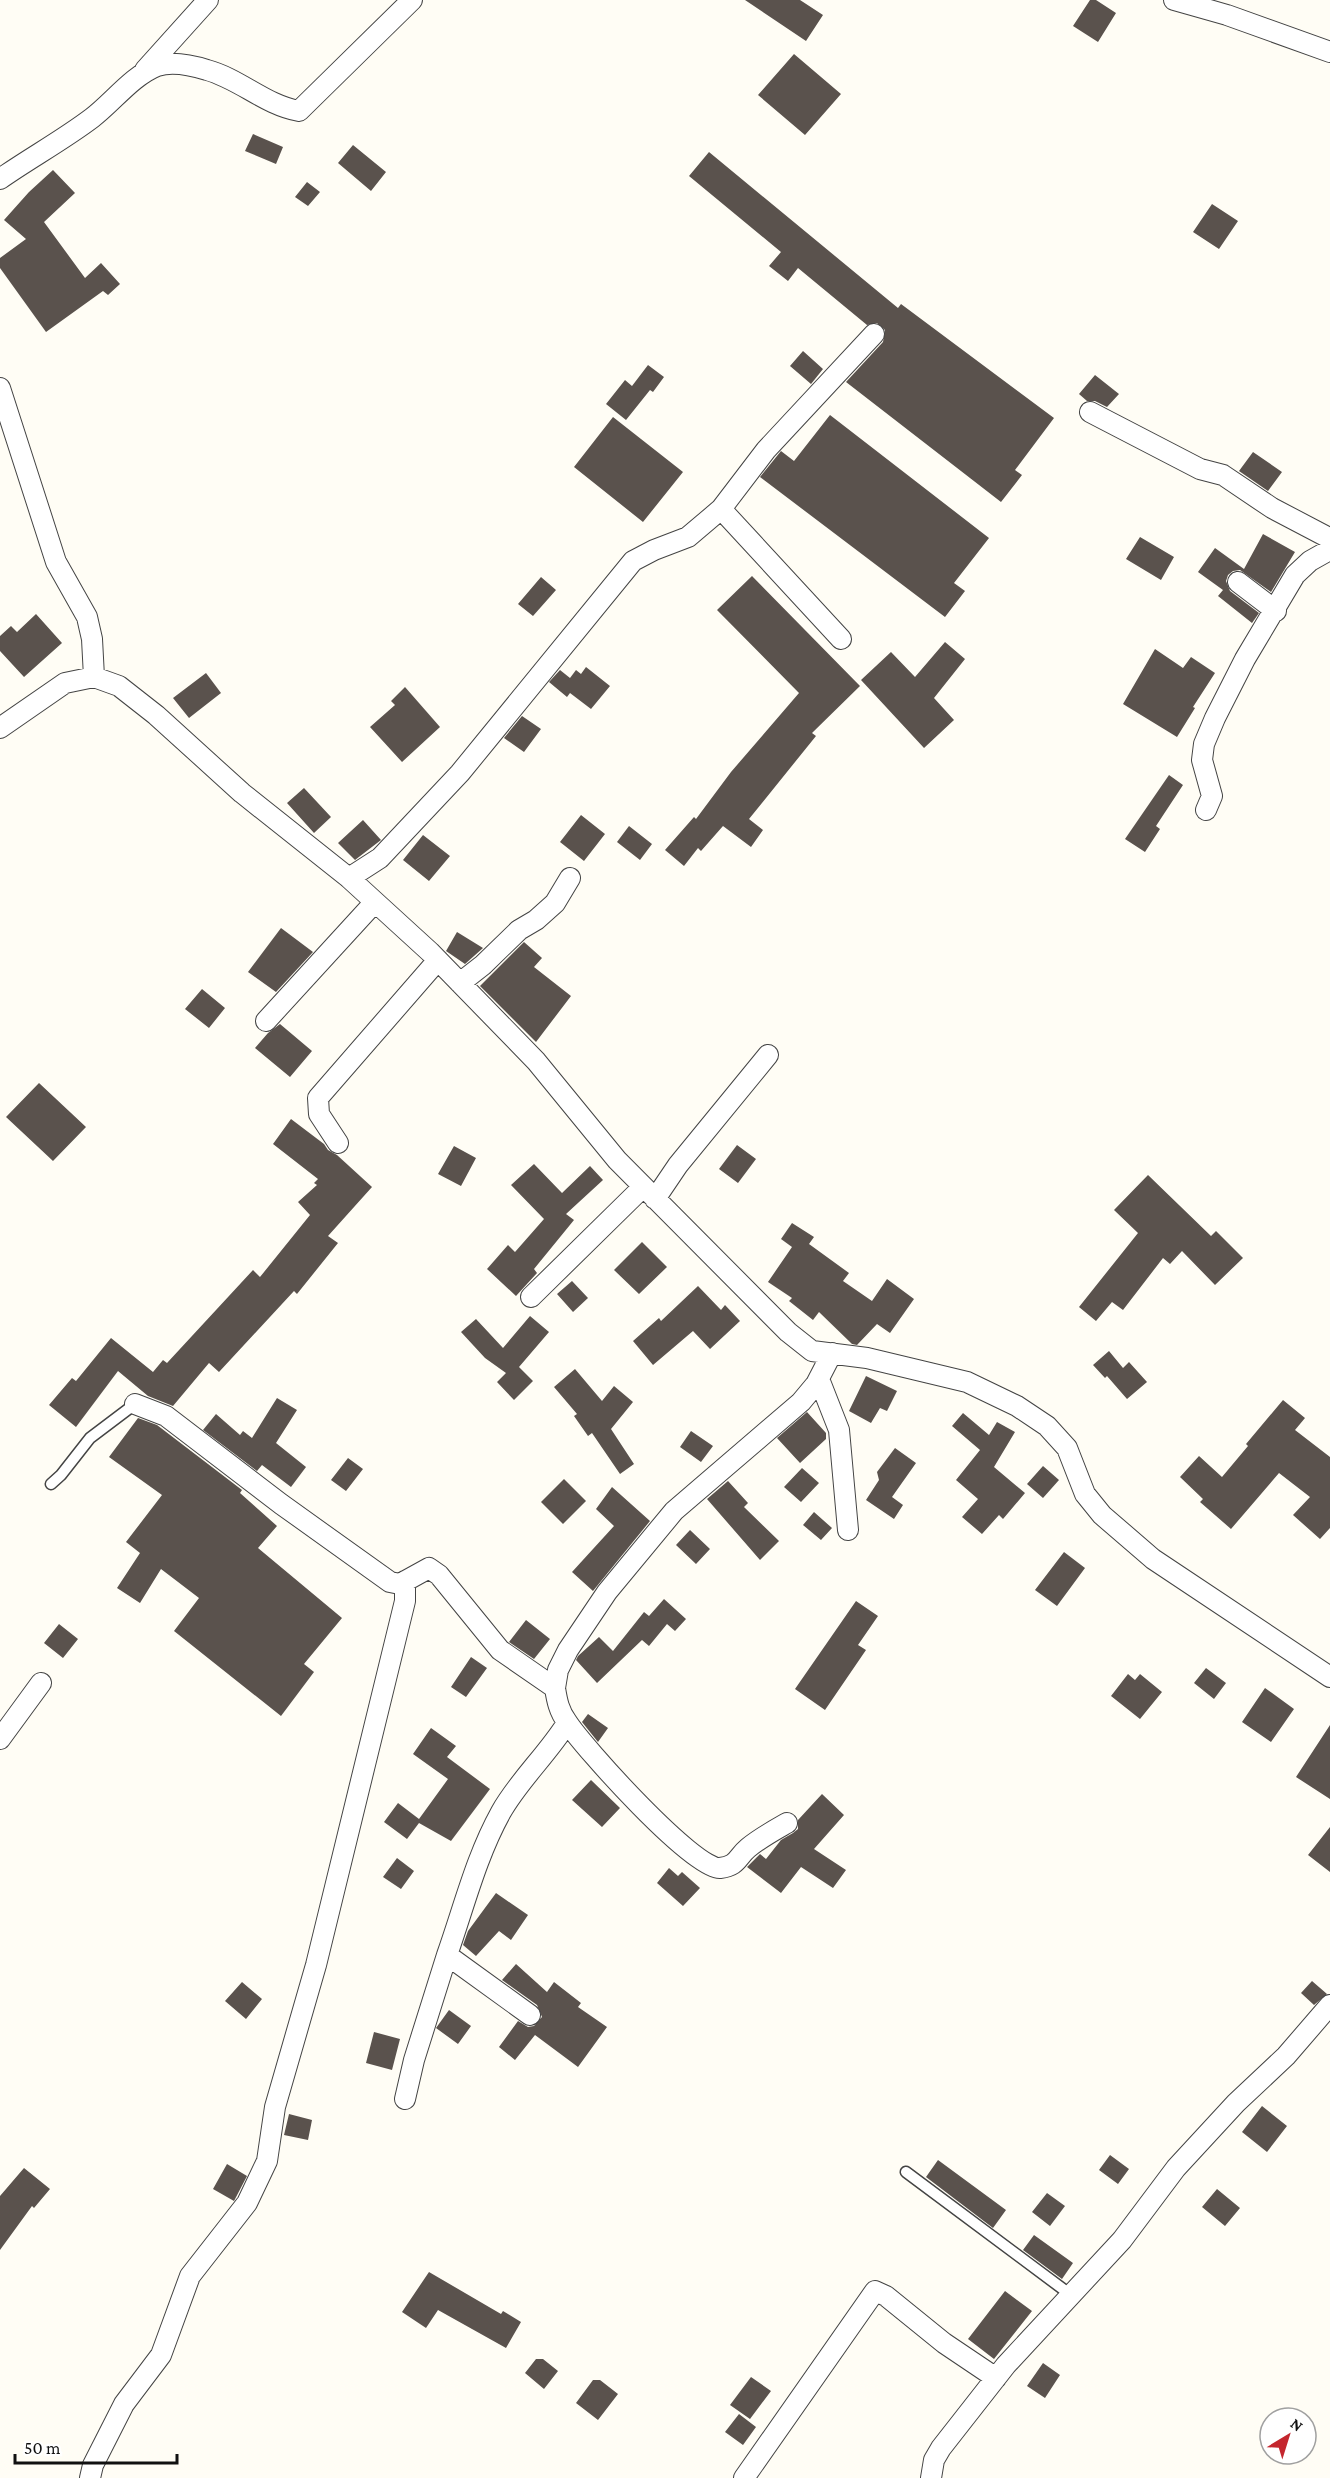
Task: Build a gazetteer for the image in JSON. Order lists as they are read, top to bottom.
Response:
{
  "scale_bar": "50 m",
  "north": "top right"
}
